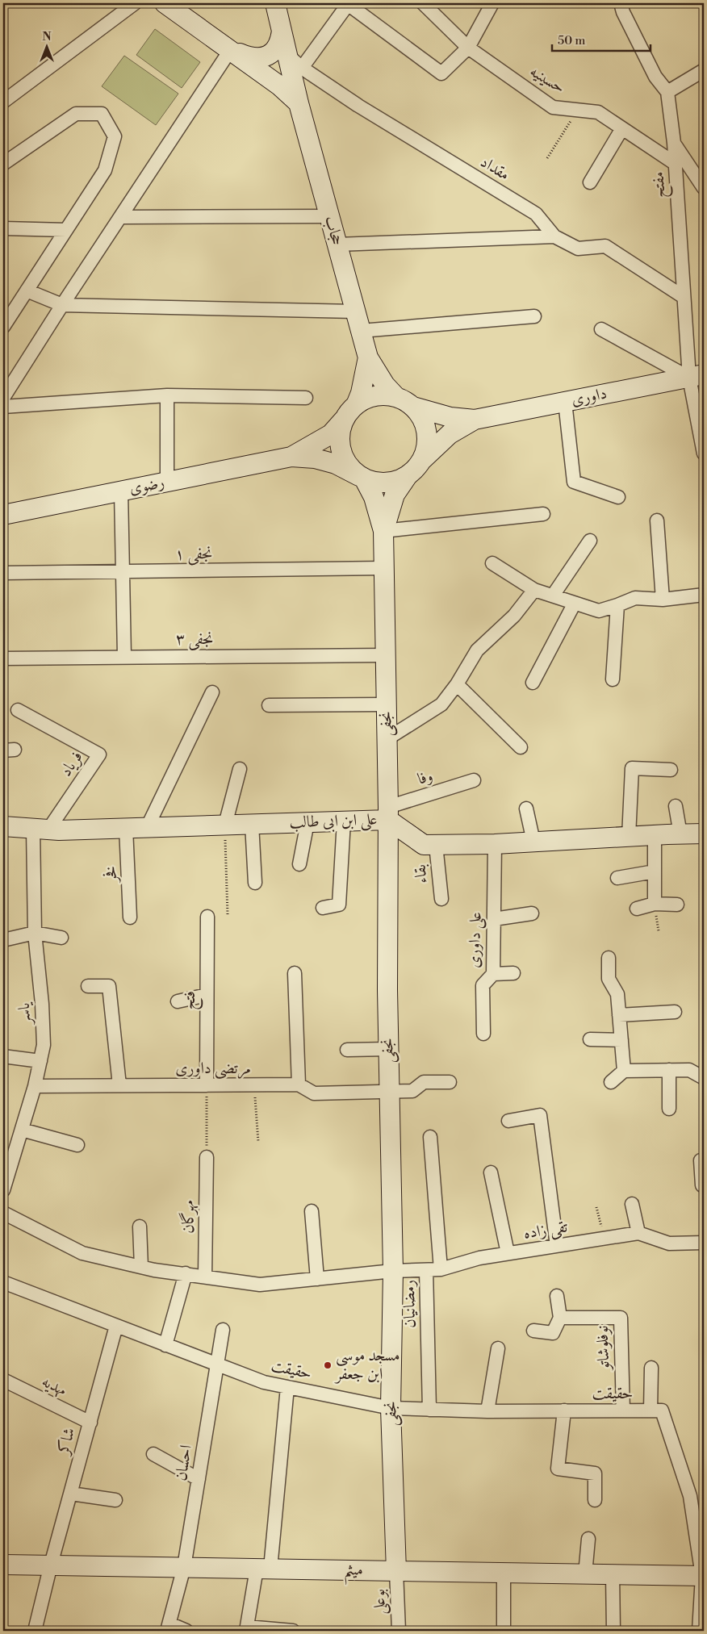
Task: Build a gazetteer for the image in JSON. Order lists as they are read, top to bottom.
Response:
{
  "streets": {
    "street": [
      "حسینیه",
      "مقداد",
      "مفتح",
      "حجاب",
      "داوری",
      "رضوی",
      "نجفی ۱",
      "نجفی ۳",
      "نجفی",
      "فریاد",
      "وفا",
      "علی ابن ابی طالب",
      "فخر",
      "بقاء",
      "علی داوری",
      "فتح",
      "یاسر",
      "مرتضی داوری",
      "مهرگان",
      "تقی زاده",
      "رمضانیان",
      "نوفلوشاتو",
      "حقیقت",
      "مهدیه",
      "شاکر",
      "احسان",
      "میثم",
      "بوعلی"
    ]
  },
  "crossings": [
    ["حسینیه", "مفتح"],
    ["مقداد", "مفتح"],
    ["مقداد", "حجاب"],
    ["مفتح", "داوری"],
    ["نجفی ۱", "نجفی"],
    ["نجفی ۳", "نجفی"],
    ["نجفی", "وفا"],
    ["نجفی", "علی ابن ابی طالب"],
    ["نجفی", "مرتضی داوری"],
    ["نجفی", "تقی زاده"],
    ["نجفی", "حقیقت"],
    ["نجفی", "میثم"],
    ["نجفی", "بوعلی"],
    ["فریاد", "علی ابن ابی طالب"],
    ["فریاد", "یاسر"],
    ["وفا", "علی ابن ابی طالب"],
    ["علی ابن ابی طالب", "فخر"],
    ["علی ابن ابی طالب", "بقاء"],
    ["علی ابن ابی طالب", "علی داوری"],
    ["علی ابن ابی طالب", "یاسر"],
    ["فتح", "مرتضی داوری"],
    ["یاسر", "مرتضی داوری"],
    ["مهرگان", "تقی زاده"],
    ["تقی زاده", "رمضانیان"],
    ["رمضانیان", "حقیقت"],
    ["نوفلوشاتو", "حقیقت"],
    ["حقیقت", "شاکر"],
    ["حقیقت", "احسان"],
    ["مهدیه", "شاکر"],
    ["شاکر", "میثم"],
    ["احسان", "میثم"],
    ["میثم", "بوعلی"]
  ],
  "places": ["مسجد موسی ابن جعفر"],
  "scale_bar": "50 m",
  "north": "top"
}
